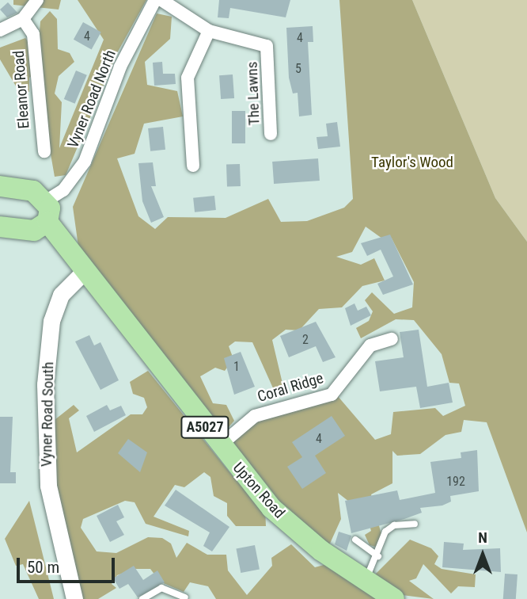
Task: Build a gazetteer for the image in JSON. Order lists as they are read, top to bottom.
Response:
{
  "streets": {
    "main road": ["A5027", "Upton Road"],
    "street": [
      "Eleanor Road",
      "The Lawns",
      "Vyner Road North",
      "Coral Ridge",
      "Vyner Road South"
    ]
  },
  "crossings": [
    ["Coral Ridge", "Upton Road"],
    ["Vyner Road South", "Upton Road"]
  ],
  "parks": ["Taylor's Wood"],
  "house_numbers": [
    "4",
    "4",
    "5",
    "2",
    "1",
    "4",
    "192"
  ],
  "scale_bar": "50 m",
  "north": "top"
}
